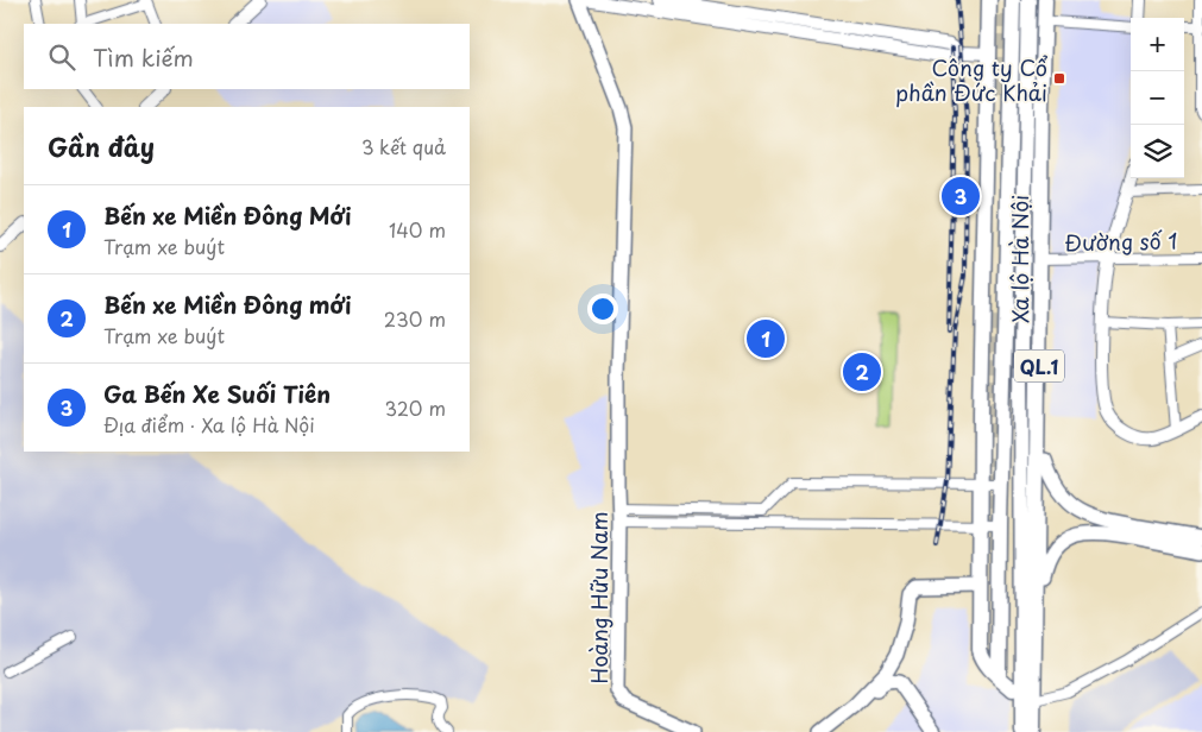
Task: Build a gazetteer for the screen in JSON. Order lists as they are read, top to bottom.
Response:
{
  "streets": {
    "highway": ["Xa lộ Hà Nội", "QL.1"],
    "main road": ["Hoàng Hữu Nam"],
    "street": ["Đường số 1"]
  },
  "crossings": [
    ["Đường số 1", "Xa lộ Hà Nội"]
  ],
  "places": {
    "transit": ["Công ty Cổ phần Đức Khải"]
  },
  "page": {
    "map_buttons": ["+", "−"],
    "search": "Tìm kiếm",
    "heading": ["Gần đây", "3 kết quả"],
    "pins": ["3", "1", "2"],
    "list": [
      {
        "mark": "1",
        "name": "Bến xe Miền Đông Mới",
        "note": "Trạm xe buýt",
        "value": "140 m"
      },
      {
        "mark": "2",
        "name": "Bến xe Miền Đông mới",
        "note": "Trạm xe buýt",
        "value": "230 m"
      },
      {
        "mark": "3",
        "name": "Ga Bến Xe Suối Tiên",
        "note": "Địa điểm · Xa lộ Hà Nội",
        "value": "320 m"
      }
    ]
  }
}
